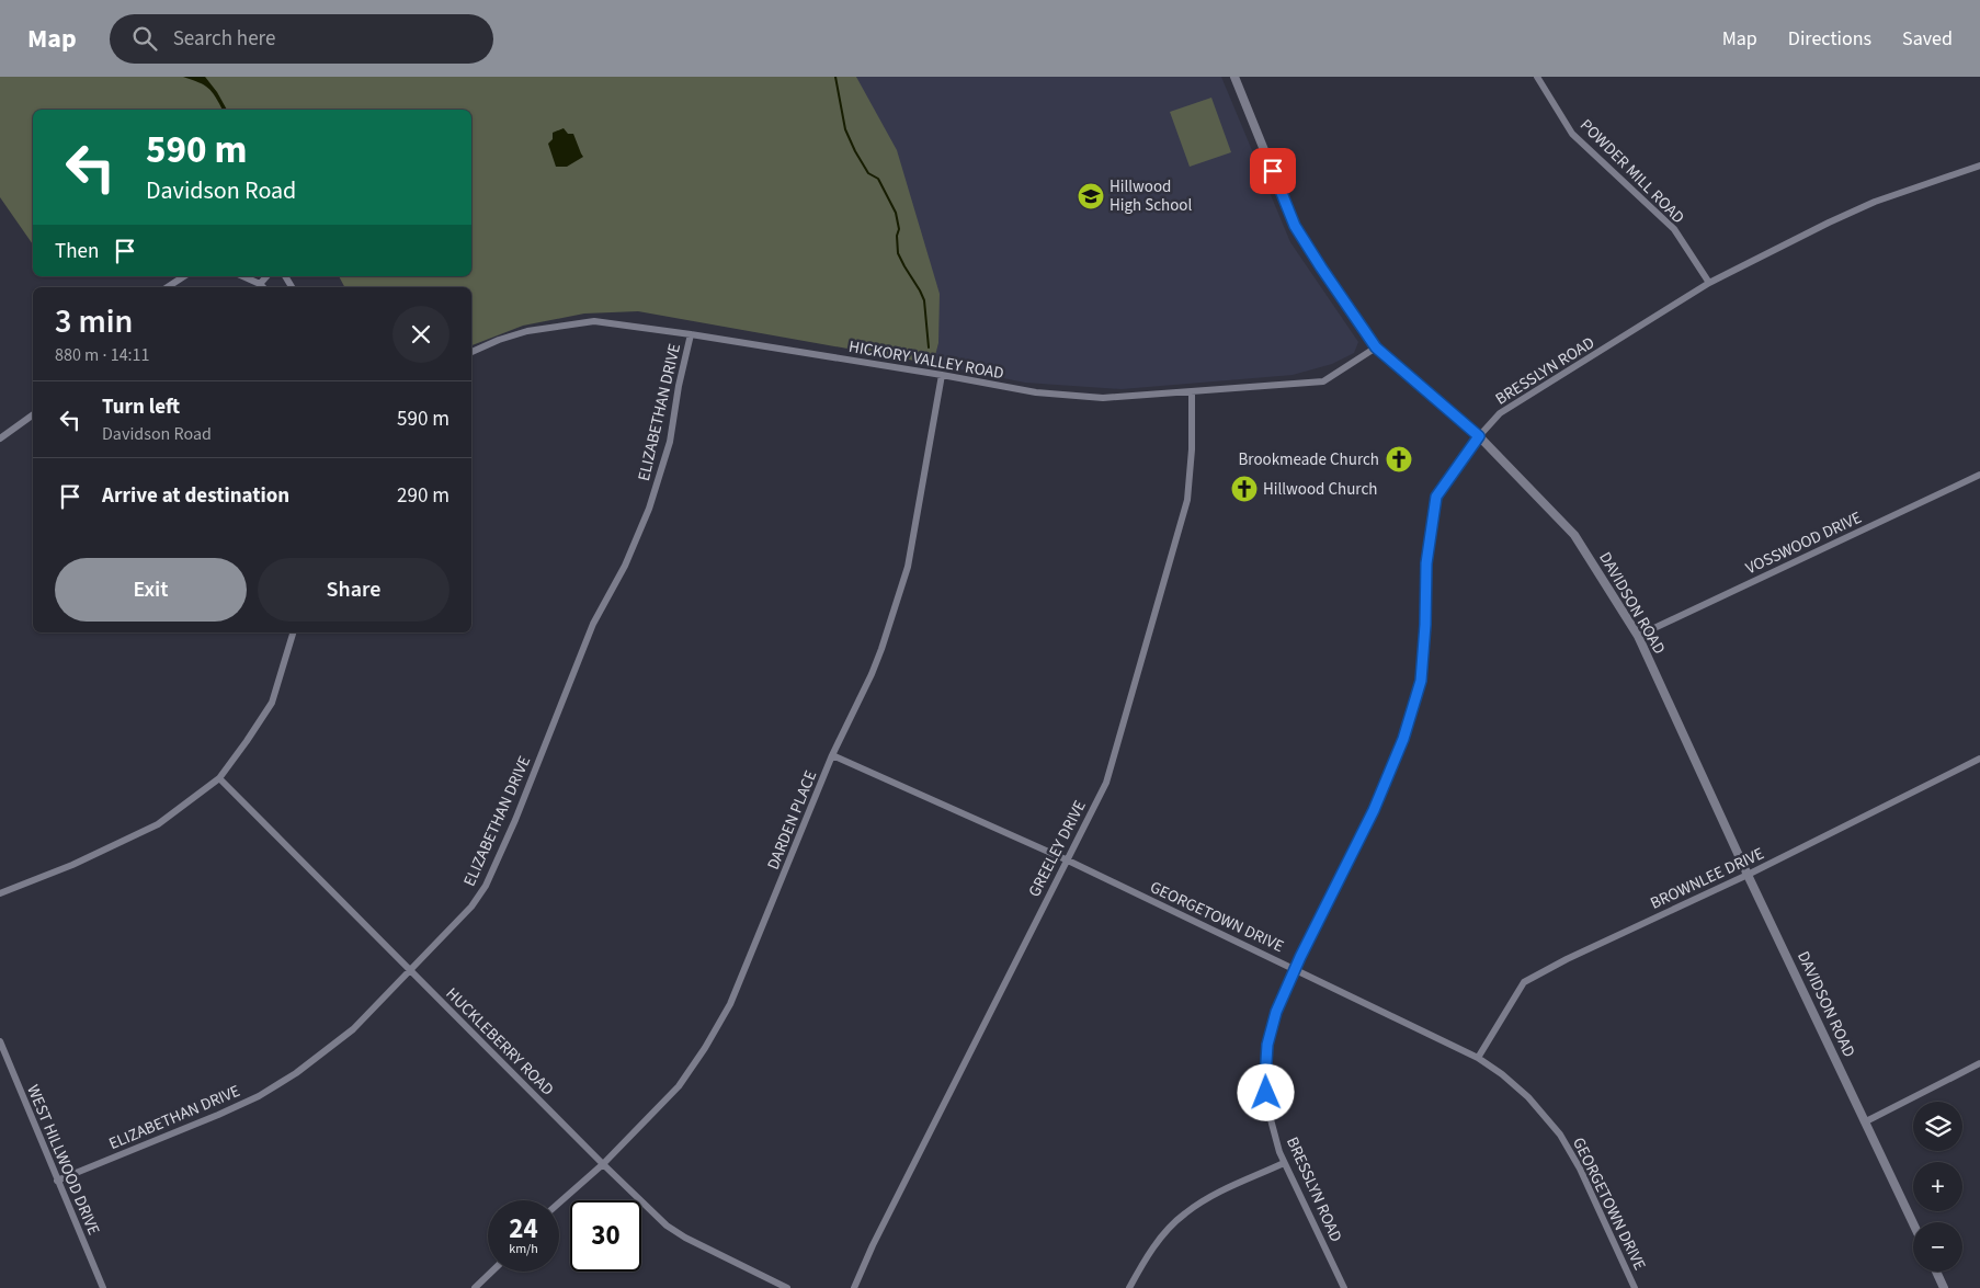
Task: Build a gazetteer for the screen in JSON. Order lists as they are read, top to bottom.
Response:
{
  "streets": {
    "street": [
      "POWDER MILL ROAD",
      "HICKORY VALLEY ROAD",
      "BRESSLYN ROAD",
      "ELIZABETHAN DRIVE",
      "VOSSWOOD DRIVE",
      "DAVIDSON ROAD",
      "DARDEN PLACE",
      "GREELEY DRIVE",
      "BROWNLEE DRIVE",
      "GEORGETOWN DRIVE",
      "HUCKLEBERRY ROAD",
      "WEST HILLWOOD DRIVE"
    ]
  },
  "crossings": [
    ["POWDER MILL ROAD", "BRESSLYN ROAD"],
    ["HICKORY VALLEY ROAD", "ELIZABETHAN DRIVE"],
    ["HICKORY VALLEY ROAD", "DAVIDSON ROAD"],
    ["HICKORY VALLEY ROAD", "DARDEN PLACE"],
    ["HICKORY VALLEY ROAD", "GREELEY DRIVE"],
    ["BRESSLYN ROAD", "DAVIDSON ROAD"],
    ["BRESSLYN ROAD", "GEORGETOWN DRIVE"],
    ["ELIZABETHAN DRIVE", "HUCKLEBERRY ROAD"],
    ["ELIZABETHAN DRIVE", "WEST HILLWOOD DRIVE"],
    ["VOSSWOOD DRIVE", "DAVIDSON ROAD"],
    ["DAVIDSON ROAD", "BROWNLEE DRIVE"],
    ["DARDEN PLACE", "GEORGETOWN DRIVE"],
    ["DARDEN PLACE", "HUCKLEBERRY ROAD"],
    ["GREELEY DRIVE", "GEORGETOWN DRIVE"],
    ["BROWNLEE DRIVE", "GEORGETOWN DRIVE"]
  ],
  "places": {
    "school or university": ["Hillwood High School"],
    "church": ["Brookmeade Church", "Hillwood Church"]
  },
  "page": {
    "header": "Map",
    "search": "Search here",
    "nav": ["Map", "Directions", "Saved"],
    "turn": ["590 m", "Davidson Road"],
    "then": "Then",
    "heading": ["3 min", "880 m · 14:11"],
    "list": [
      {
        "name": "Turn left",
        "note": "Davidson Road",
        "value": "590 m"
      },
      {
        "name": "Arrive at destination",
        "value": "290 m"
      }
    ],
    "buttons": ["Exit", "Share"],
    "map_buttons": ["+", "−"],
    "speed": "24 km/h",
    "limit": "30"
  }
}
